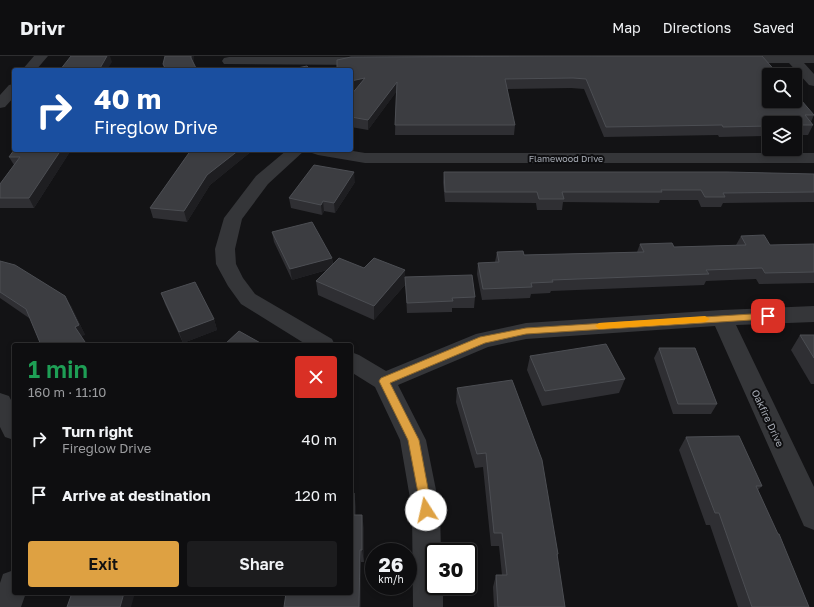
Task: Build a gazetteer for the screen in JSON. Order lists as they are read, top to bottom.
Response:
{
  "streets": {
    "street": ["Flamewood Drive", "Oakfire Drive"]
  },
  "page": {
    "header": "Drivr",
    "nav": ["Map", "Directions", "Saved"],
    "turn": ["40 m", "Fireglow Drive"],
    "heading": ["1 min", "160 m · 11:10"],
    "list": [
      {
        "name": "Turn right",
        "note": "Fireglow Drive",
        "value": "40 m"
      },
      {
        "name": "Arrive at destination",
        "value": "120 m"
      }
    ],
    "buttons": ["Exit", "Share"],
    "speed": "26 km/h",
    "limit": "30"
  }
}
